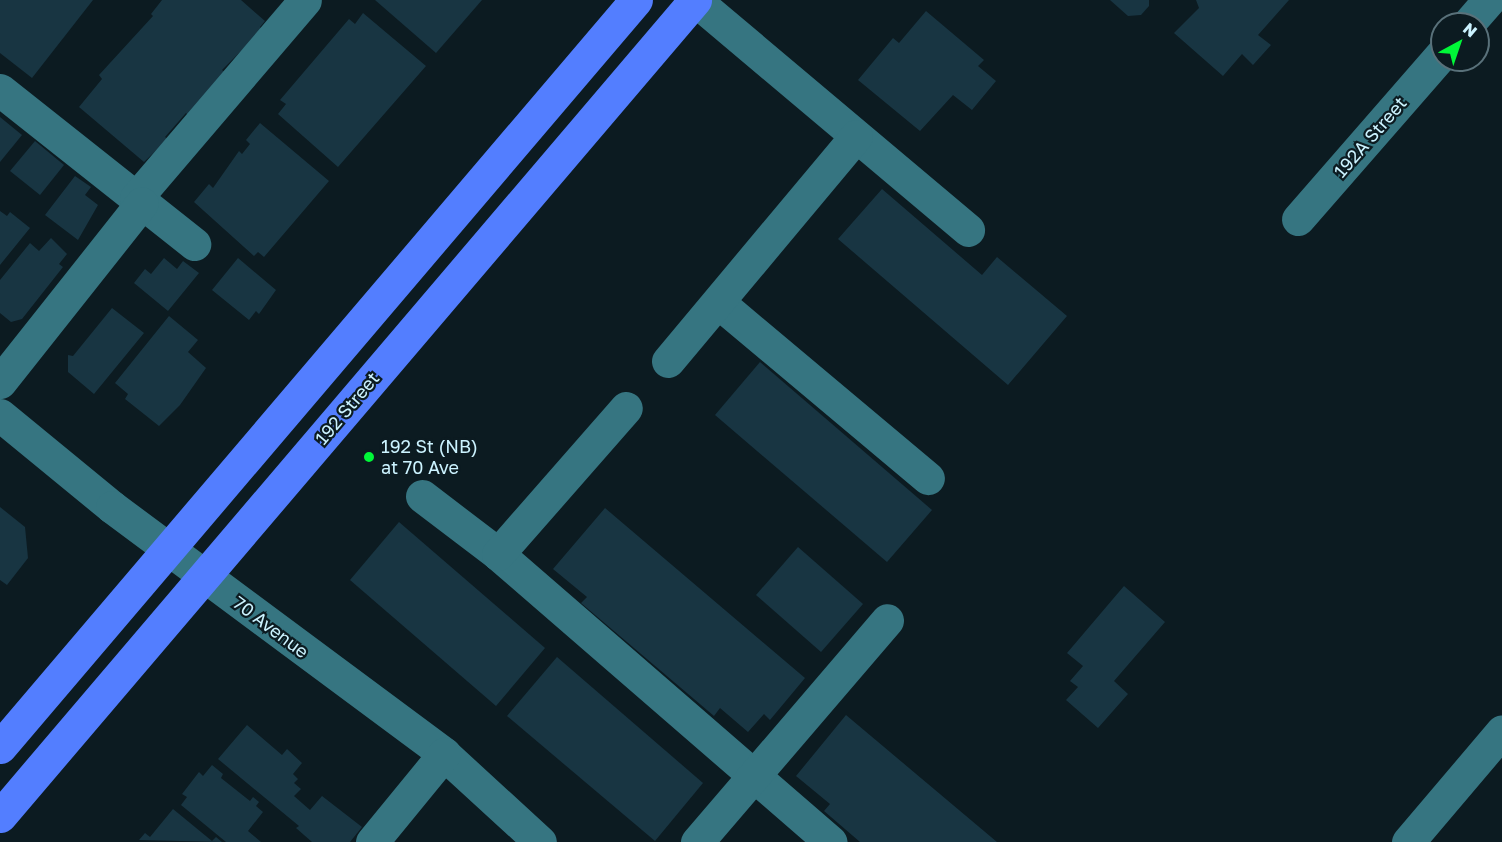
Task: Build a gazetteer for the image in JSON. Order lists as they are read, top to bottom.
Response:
{
  "streets": {
    "main road": ["192 Street"],
    "street": ["192A Street", "70 Avenue"]
  },
  "crossings": [
    ["192 Street", "70 Avenue"]
  ],
  "places": ["192 St (NB) at 70 Ave"],
  "north": "top right"
}
